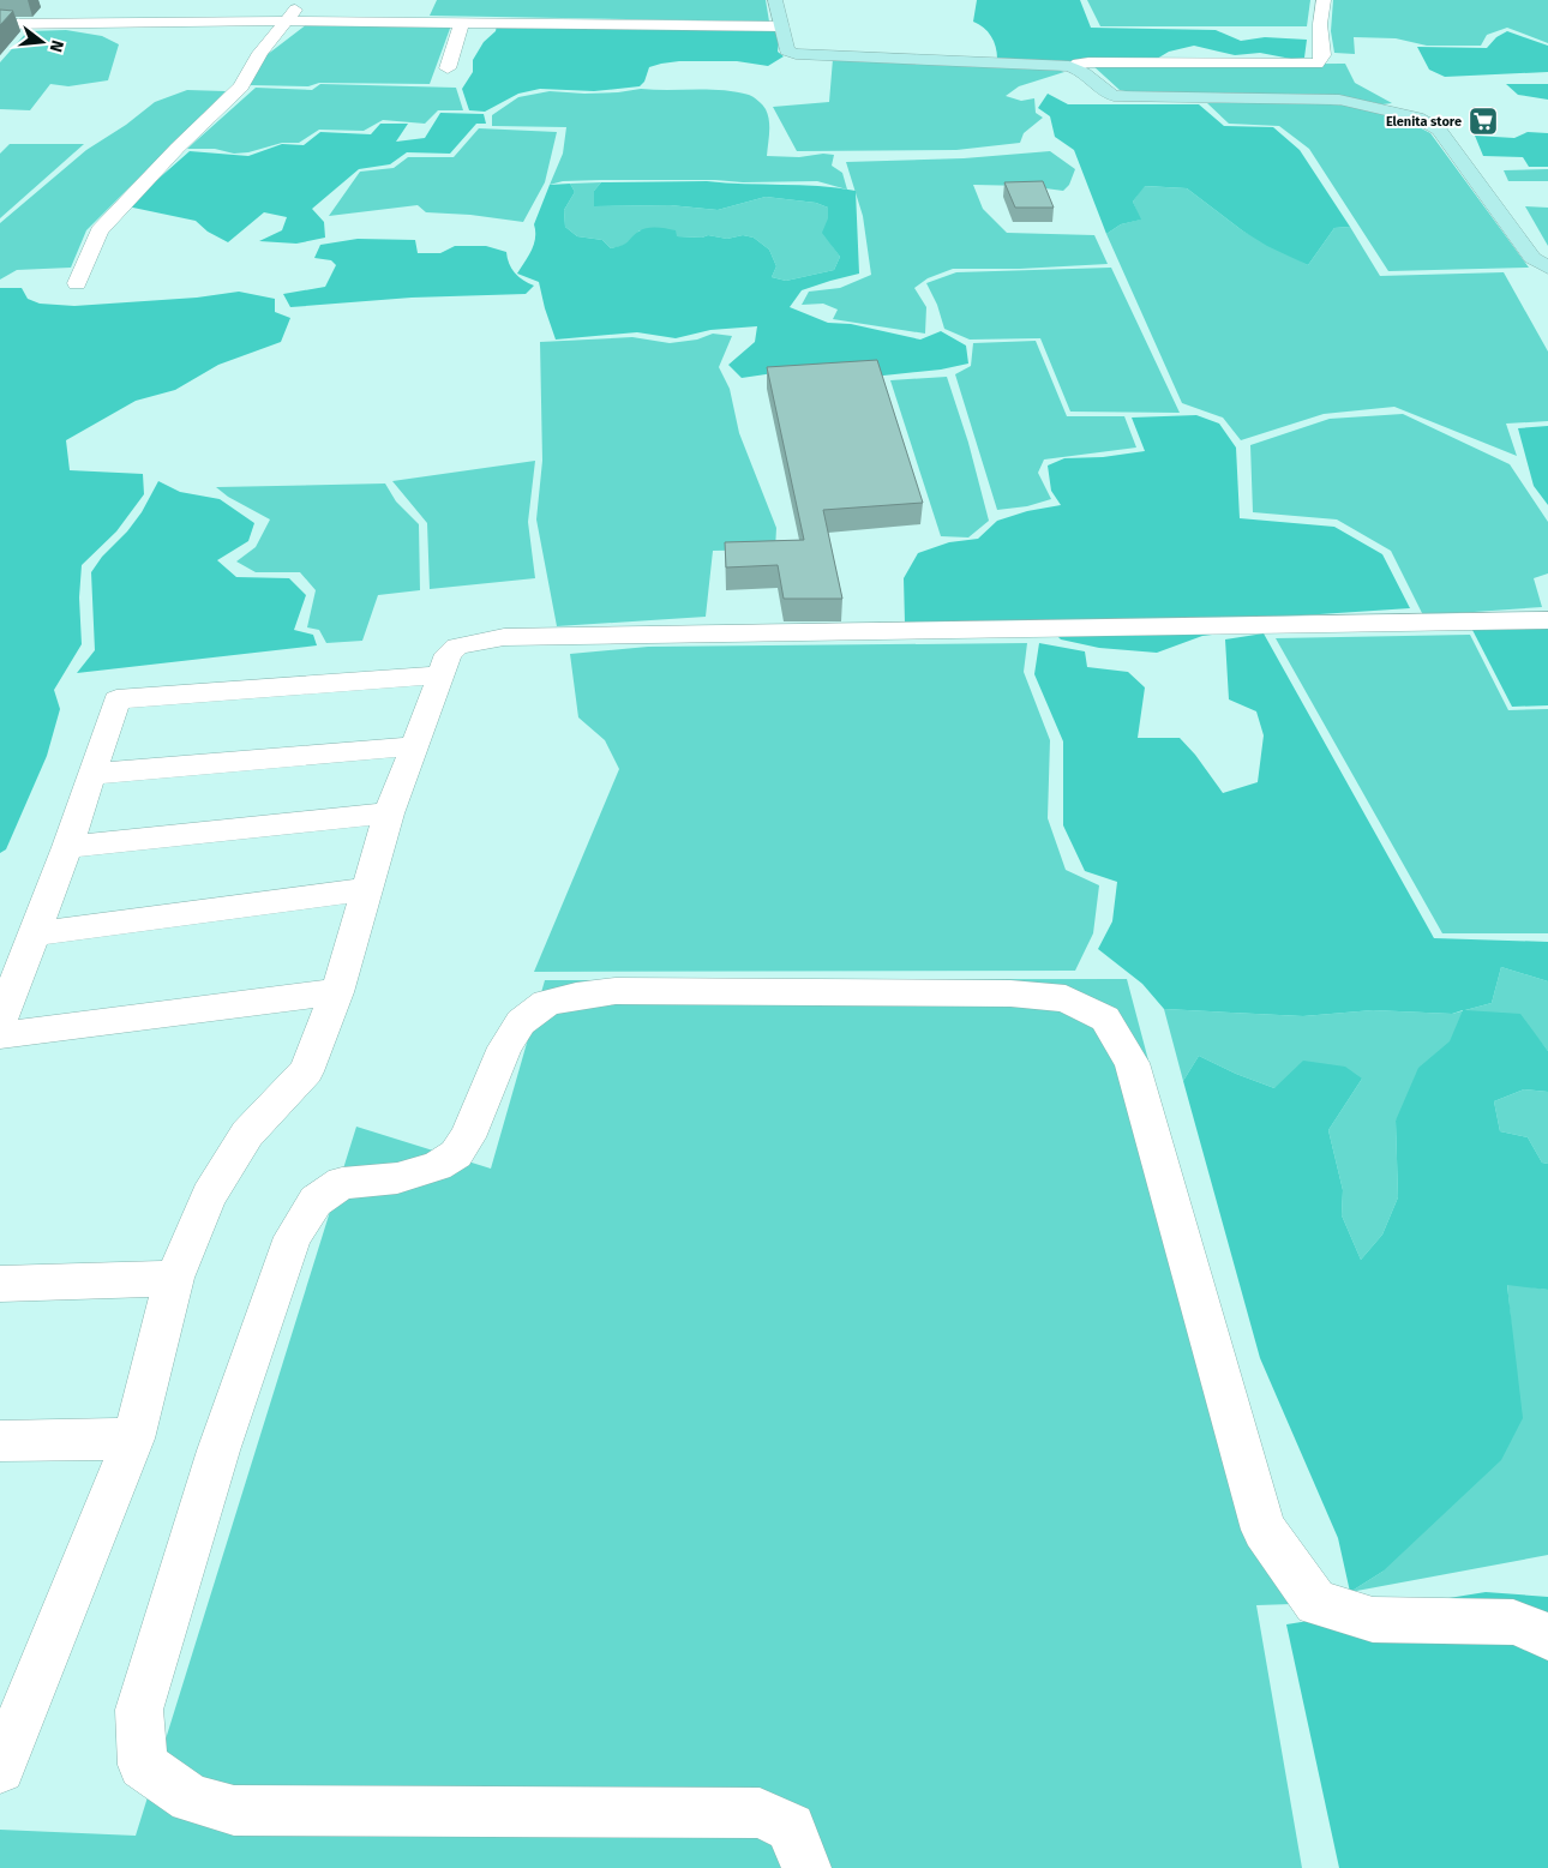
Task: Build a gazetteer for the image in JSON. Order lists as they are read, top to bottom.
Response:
{
  "places": {
    "supermarket": ["Elenita store"]
  },
  "north": "right"
}
